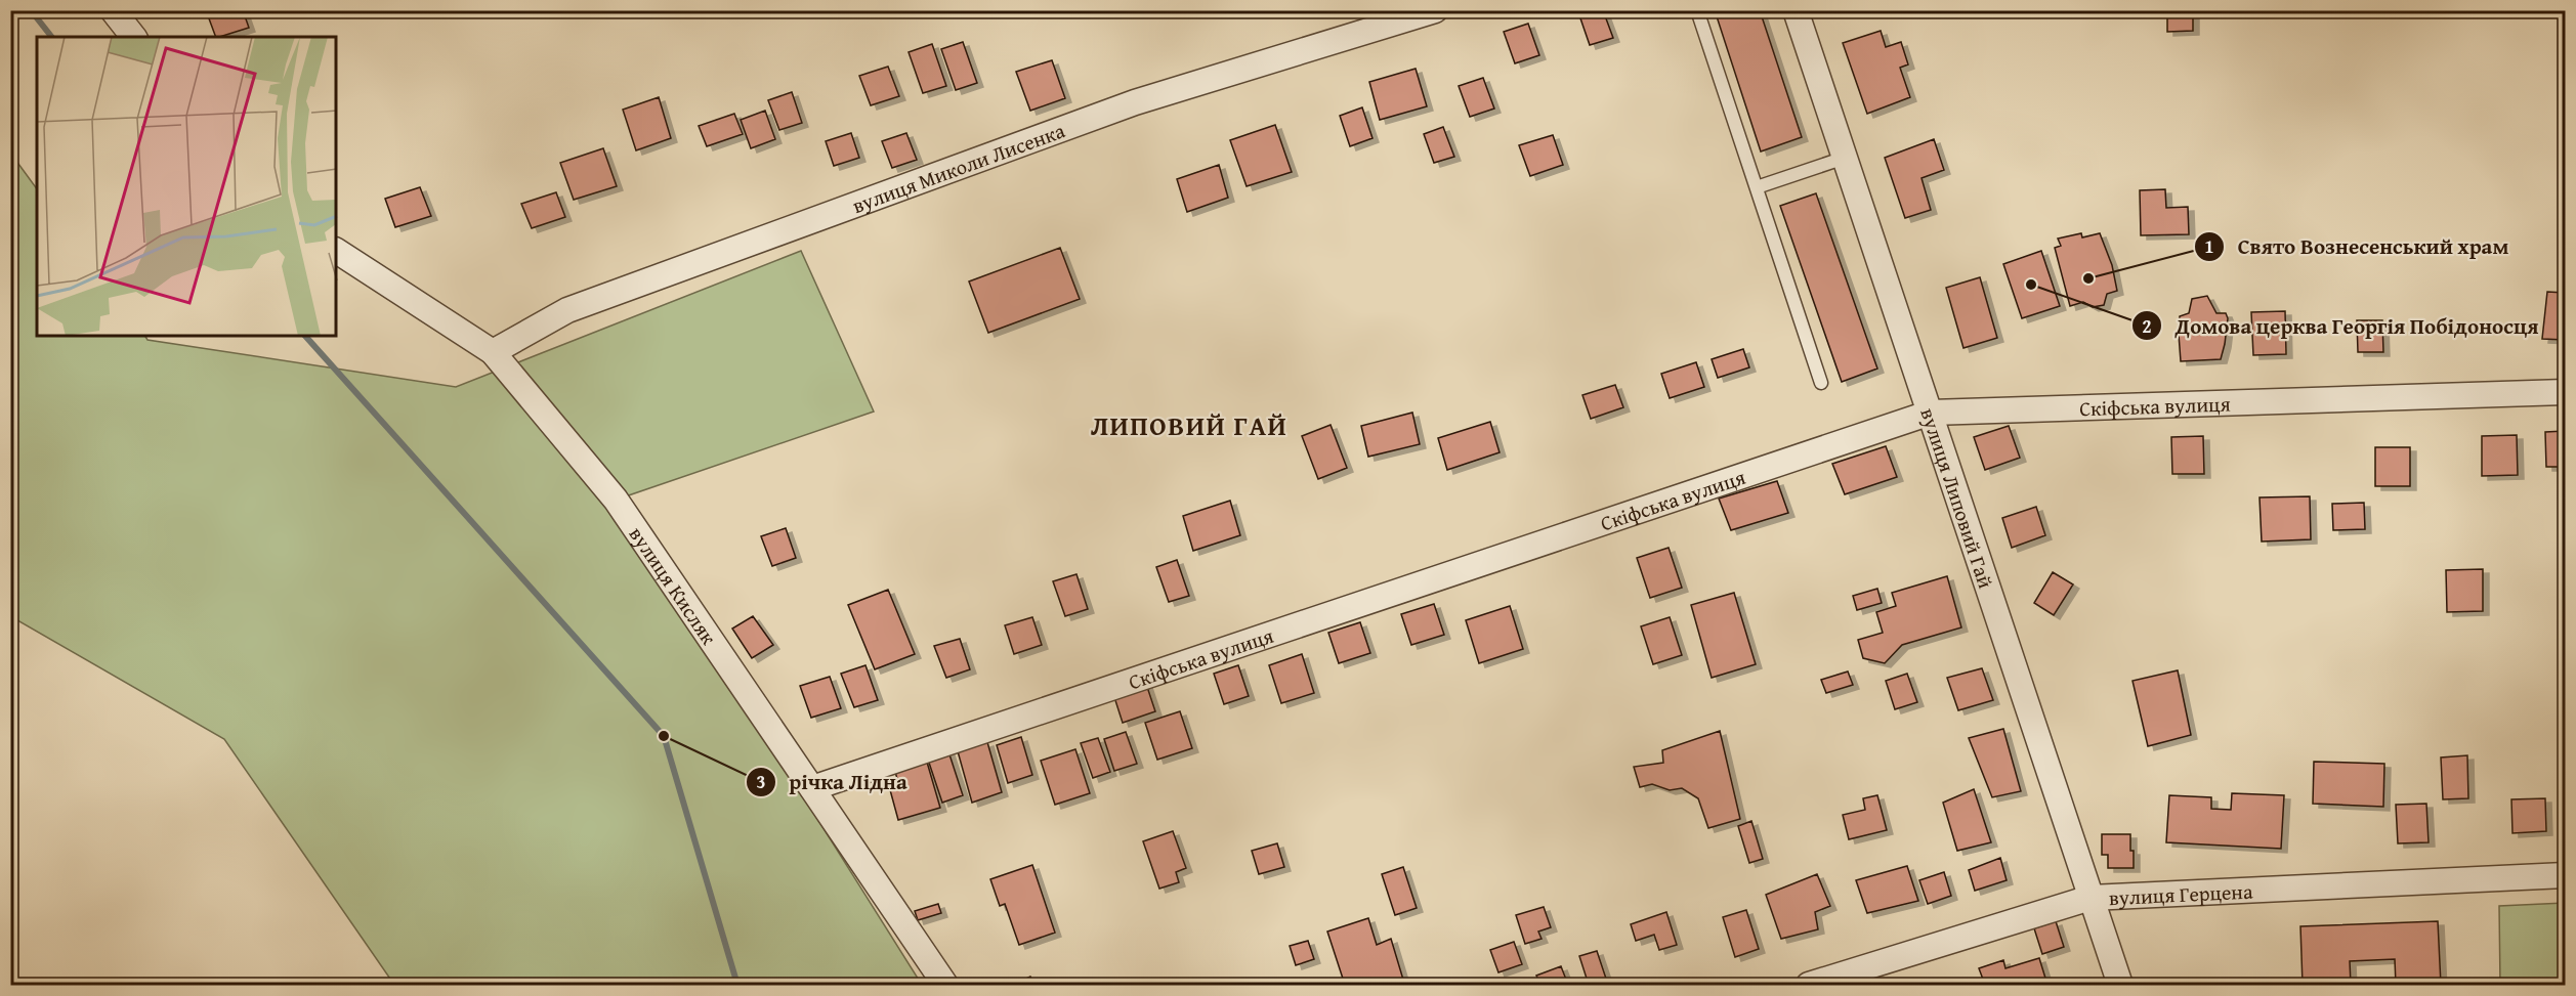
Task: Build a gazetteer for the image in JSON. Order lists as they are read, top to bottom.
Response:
{
  "streets": {
    "street": [
      "вулиця Миколи Лисенка",
      "Скіфська вулиця",
      "вулиця Липовий Гай",
      "вулиця Кисляк",
      "вулиця Герцена"
    ]
  },
  "crossings": [
    ["вулиця Миколи Лисенка", "вулиця Кисляк"],
    ["Скіфська вулиця", "вулиця Липовий Гай"],
    ["Скіфська вулиця", "вулиця Кисляк"],
    ["вулиця Липовий Гай", "вулиця Герцена"]
  ],
  "districts": ["ЛИПОВИЙ ГАЙ"],
  "places": ["Свято Вознесенський храм", "Домова церква Георгія Побідоносця", "річка Лідна"]
}
